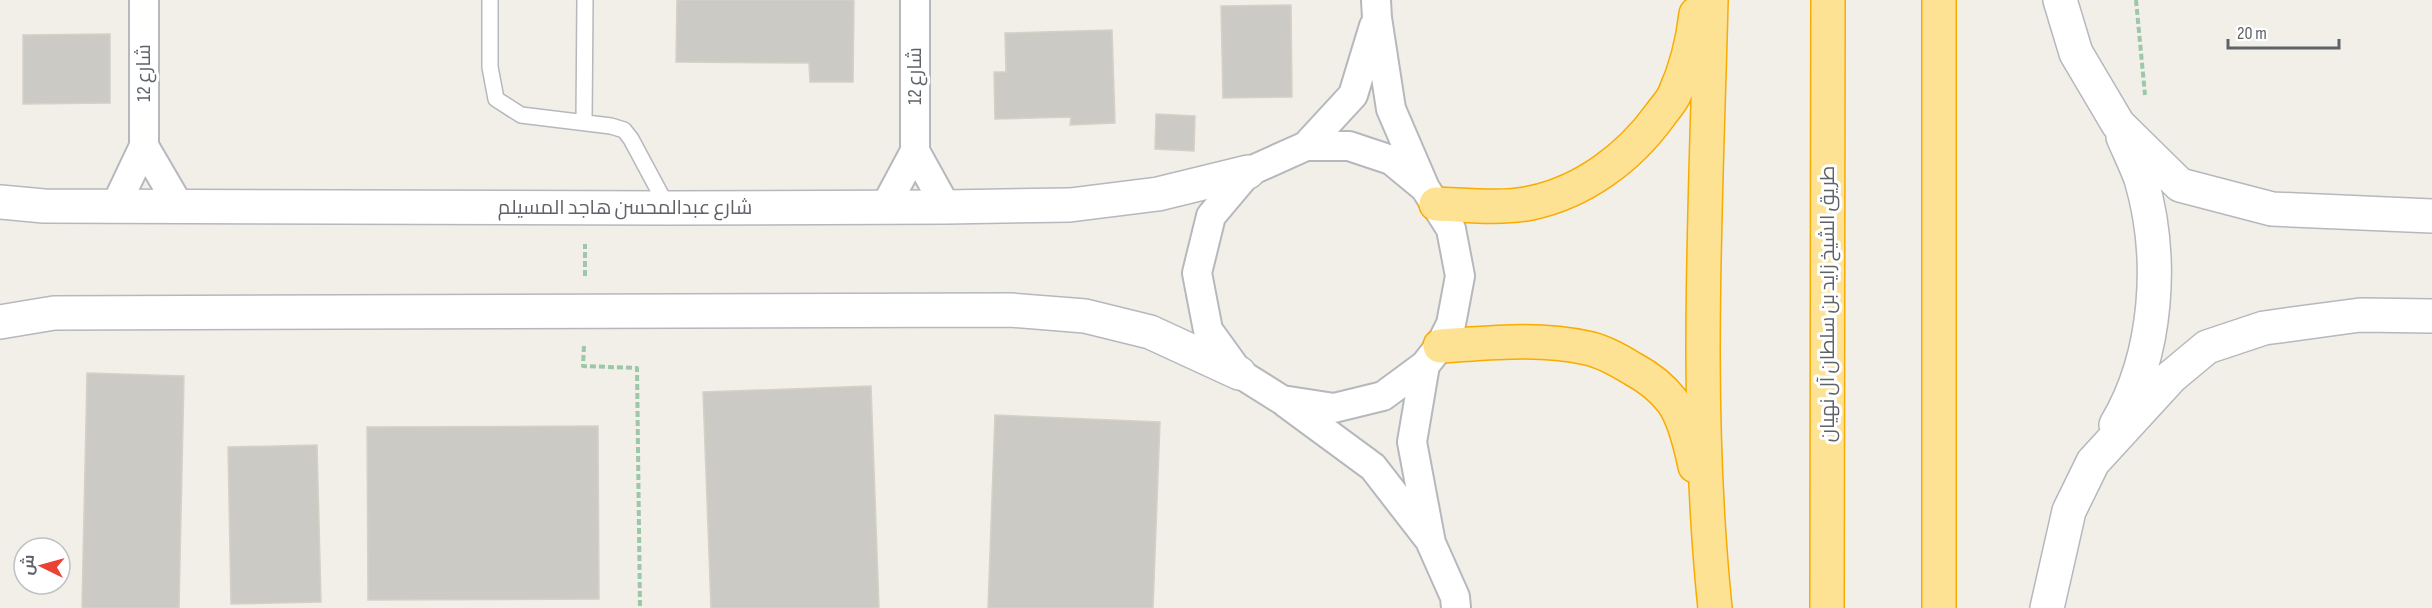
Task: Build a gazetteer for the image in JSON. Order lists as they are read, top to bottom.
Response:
{
  "streets": {
    "highway": ["طريق الشيخ زايد بن سلطان آل نهيان"],
    "street": ["شارع 12", "شارع عبدالمحسن هاجد المسيلم"]
  },
  "crossings": [
    ["شارع 12", "شارع عبدالمحسن هاجد المسيلم"]
  ],
  "scale_bar": "20 m",
  "north": "left"
}
